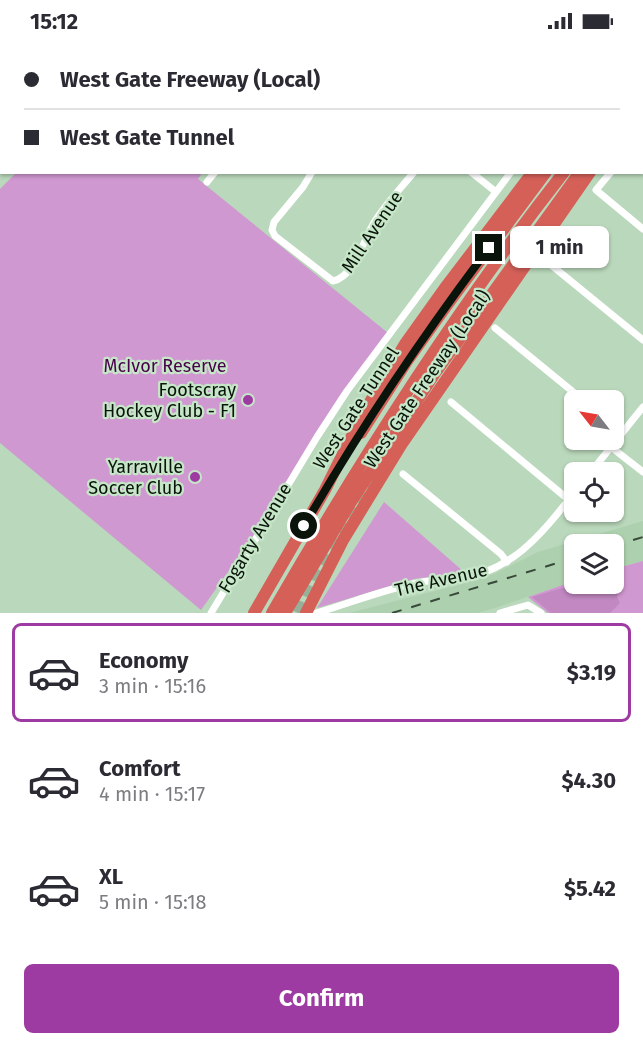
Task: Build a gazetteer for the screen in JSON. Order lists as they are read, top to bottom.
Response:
{
  "streets": {
    "highway": ["West Gate Freeway (Local)", "West Gate Tunnel"],
    "street": ["Mill Avenue", "Fogarty Avenue", "The Avenue"]
  },
  "crossings": [
    ["West Gate Freeway (Local)", "West Gate Tunnel"]
  ],
  "parks": ["McIvor Reserve"],
  "places": ["Footscray Hockey Club - F1", "Yarraville Soccer Club"],
  "north": "top left",
  "page": {
    "status": "15:12",
    "banner": ["West Gate Freeway (Local)", "West Gate Tunnel"],
    "bubble": "1 min",
    "list": [
      {
        "name": "Economy",
        "note": "3 min · 15:16",
        "value": "$3.19"
      },
      {
        "name": "Comfort",
        "note": "4 min · 15:17",
        "value": "$4.30"
      },
      {
        "name": "XL",
        "note": "5 min · 15:18",
        "value": "$5.42"
      }
    ],
    "buttons": "Confirm"
  }
}
